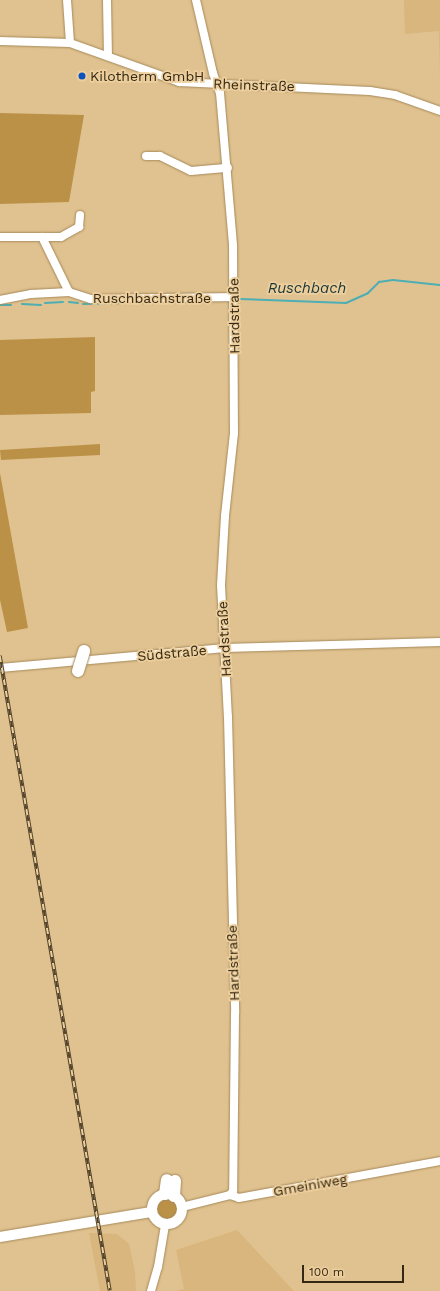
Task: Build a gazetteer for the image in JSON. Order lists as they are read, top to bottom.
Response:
{
  "streets": {
    "street": [
      "Rheinstraße",
      "Ruschbachstraße",
      "Hardstraße",
      "Südstraße",
      "Gmeiniweg"
    ]
  },
  "crossings": [
    ["Rheinstraße", "Hardstraße"],
    ["Ruschbachstraße", "Hardstraße"],
    ["Hardstraße", "Südstraße"],
    ["Hardstraße", "Gmeiniweg"]
  ],
  "water": ["Ruschbach"],
  "places": ["Kilotherm GmbH"],
  "scale_bar": "100 m"
}
